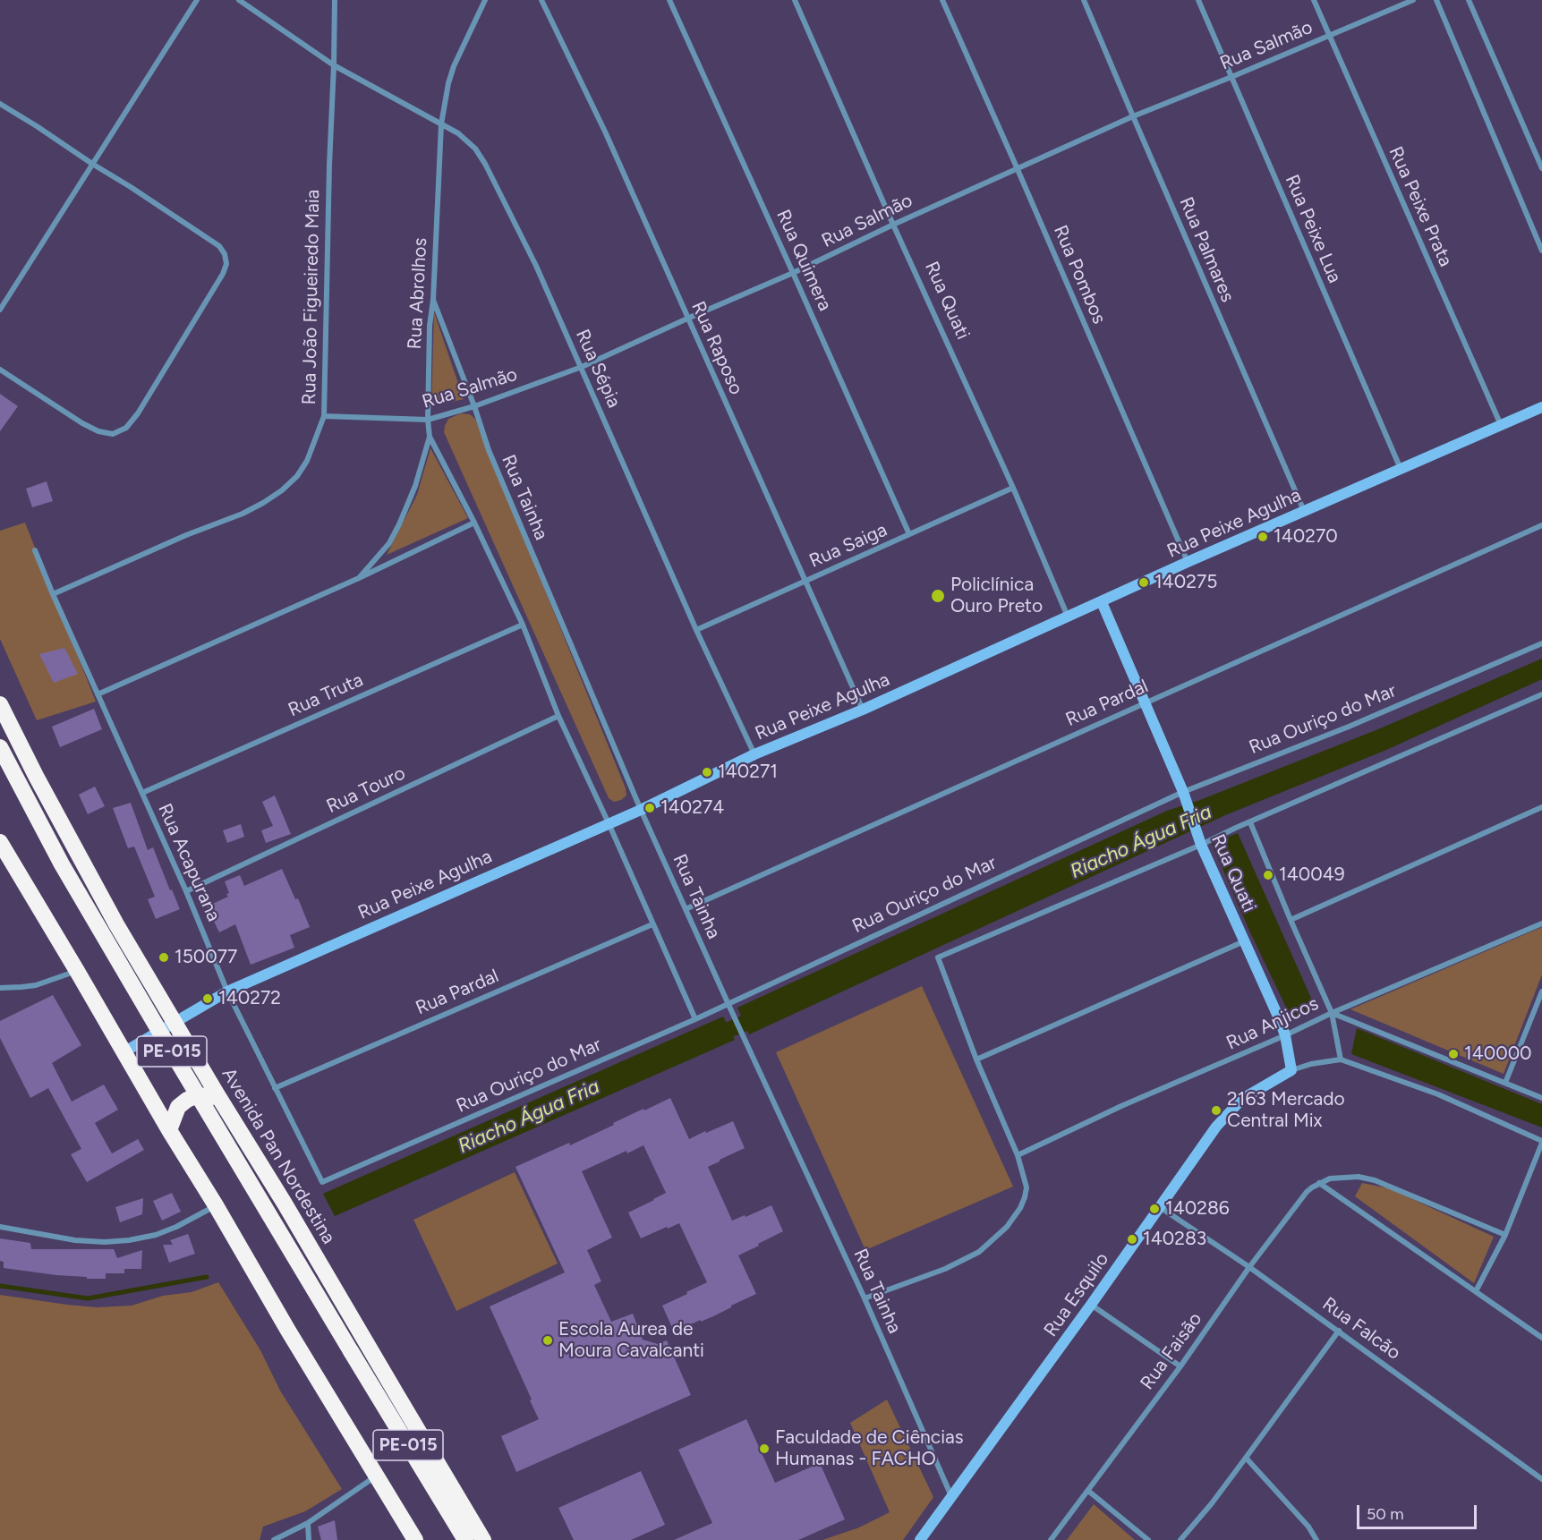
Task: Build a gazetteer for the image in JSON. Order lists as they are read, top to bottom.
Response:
{
  "streets": {
    "highway": ["PE-015", "Avenida Pan Nordestina"],
    "street": [
      "Rua Salmão",
      "Rua Peixe Prata",
      "Rua Peixe Lua",
      "Rua Palmares",
      "Rua Quimera",
      "Rua Pombos",
      "Rua Abrolhos",
      "Rua João Figueiredo Maia",
      "Rua Quati",
      "Rua Raposo",
      "Rua Sépia",
      "Rua Tainha",
      "Rua Peixe Agulha",
      "Rua Saiga",
      "Rua Truta",
      "Rua Pardal",
      "Rua Ouriço do Mar",
      "Rua Touro",
      "Rua Acapurana",
      "Rua Anjicos",
      "Rua Esquilo",
      "Rua Falcão",
      "Rua Faisão"
    ]
  },
  "crossings": [
    ["Rua Salmão", "Rua Peixe Prata"],
    ["Rua Salmão", "Rua Peixe Lua"],
    ["Rua Salmão", "Rua Palmares"],
    ["Rua Salmão", "Rua Quimera"],
    ["Rua Salmão", "Rua Pombos"],
    ["Rua Salmão", "Rua Abrolhos"],
    ["Rua Salmão", "Rua João Figueiredo Maia"],
    ["Rua Salmão", "Rua Quati"],
    ["Rua Salmão", "Rua Raposo"],
    ["Rua Salmão", "Rua Sépia"],
    ["Rua Salmão", "Rua Tainha"],
    ["Rua Peixe Prata", "Rua Peixe Agulha"],
    ["Rua Peixe Lua", "Rua Peixe Agulha"],
    ["Rua Palmares", "Rua Peixe Agulha"],
    ["Rua Quimera", "Rua Saiga"],
    ["Rua Pombos", "Rua Peixe Agulha"],
    ["Rua Abrolhos", "Rua Sépia"],
    ["Rua Abrolhos", "Rua Tainha"],
    ["Rua Abrolhos", "Rua Acapurana"],
    ["Rua João Figueiredo Maia", "Rua Sépia"],
    ["Rua João Figueiredo Maia", "Rua Acapurana"],
    ["Rua Quati", "Rua Peixe Agulha"],
    ["Rua Quati", "Rua Saiga"],
    ["Rua Quati", "Rua Pardal"],
    ["Rua Quati", "Rua Ouriço do Mar"],
    ["Rua Quati", "Rua Anjicos"],
    ["Rua Quati", "Rua Esquilo"],
    ["Rua Raposo", "Rua Peixe Agulha"],
    ["Rua Raposo", "Rua Saiga"],
    ["Rua Sépia", "Rua Peixe Agulha"],
    ["Rua Sépia", "Rua Saiga"],
    ["Rua Tainha", "Rua Peixe Agulha"],
    ["Rua Tainha", "Rua Pardal"],
    ["Rua Tainha", "Rua Ouriço do Mar"],
    ["Rua Tainha", "Rua Esquilo"],
    ["Rua Peixe Agulha", "Rua Acapurana"],
    ["Rua Peixe Agulha", "PE-015"],
    ["Rua Peixe Agulha", "Avenida Pan Nordestina"],
    ["Rua Truta", "Rua Acapurana"],
    ["Rua Pardal", "Rua Acapurana"],
    ["Rua Ouriço do Mar", "Rua Acapurana"],
    ["Rua Touro", "Rua Acapurana"],
    ["Rua Esquilo", "Rua Falcão"],
    ["Rua Falcão", "Rua Faisão"]
  ],
  "water": ["Riacho Água Fria"],
  "places": [
    "140270",
    "140275",
    "Policlínica Ouro Preto",
    "140271",
    "140274",
    "140049",
    "150077",
    "140272",
    "140000",
    "2163 Mercado Central Mix",
    "140286",
    "140283",
    "Escola Aurea de Moura Cavalcanti",
    "Faculdade de Ciências Humanas - FACHO"
  ],
  "scale_bar": "50 m"
}
